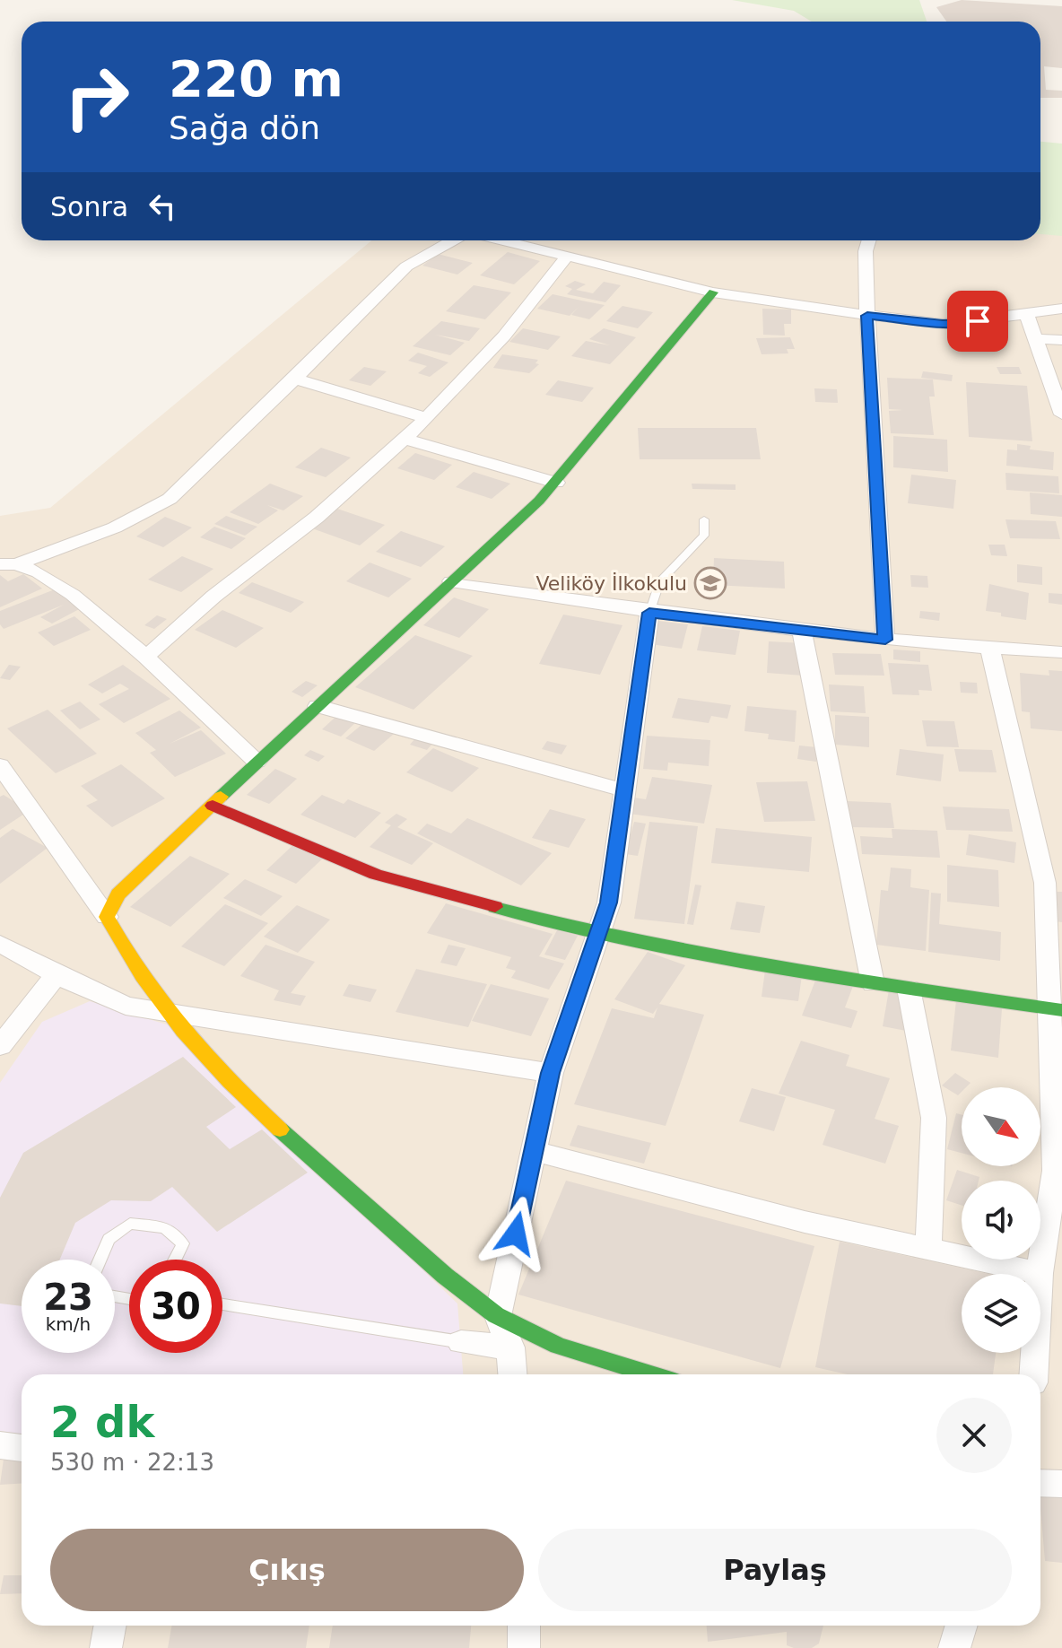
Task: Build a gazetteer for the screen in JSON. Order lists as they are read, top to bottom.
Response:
{
  "places": {
    "school or university": ["Veliköy İlkokulu"]
  },
  "north": "bottom right",
  "page": {
    "turn": ["220 m", "Sağa dön"],
    "then": "Sonra",
    "speed": "23 km/h",
    "limit": "30",
    "heading": ["2 dk", "530 m · 22:13"],
    "buttons": ["Çıkış", "Paylaş"]
  }
}
